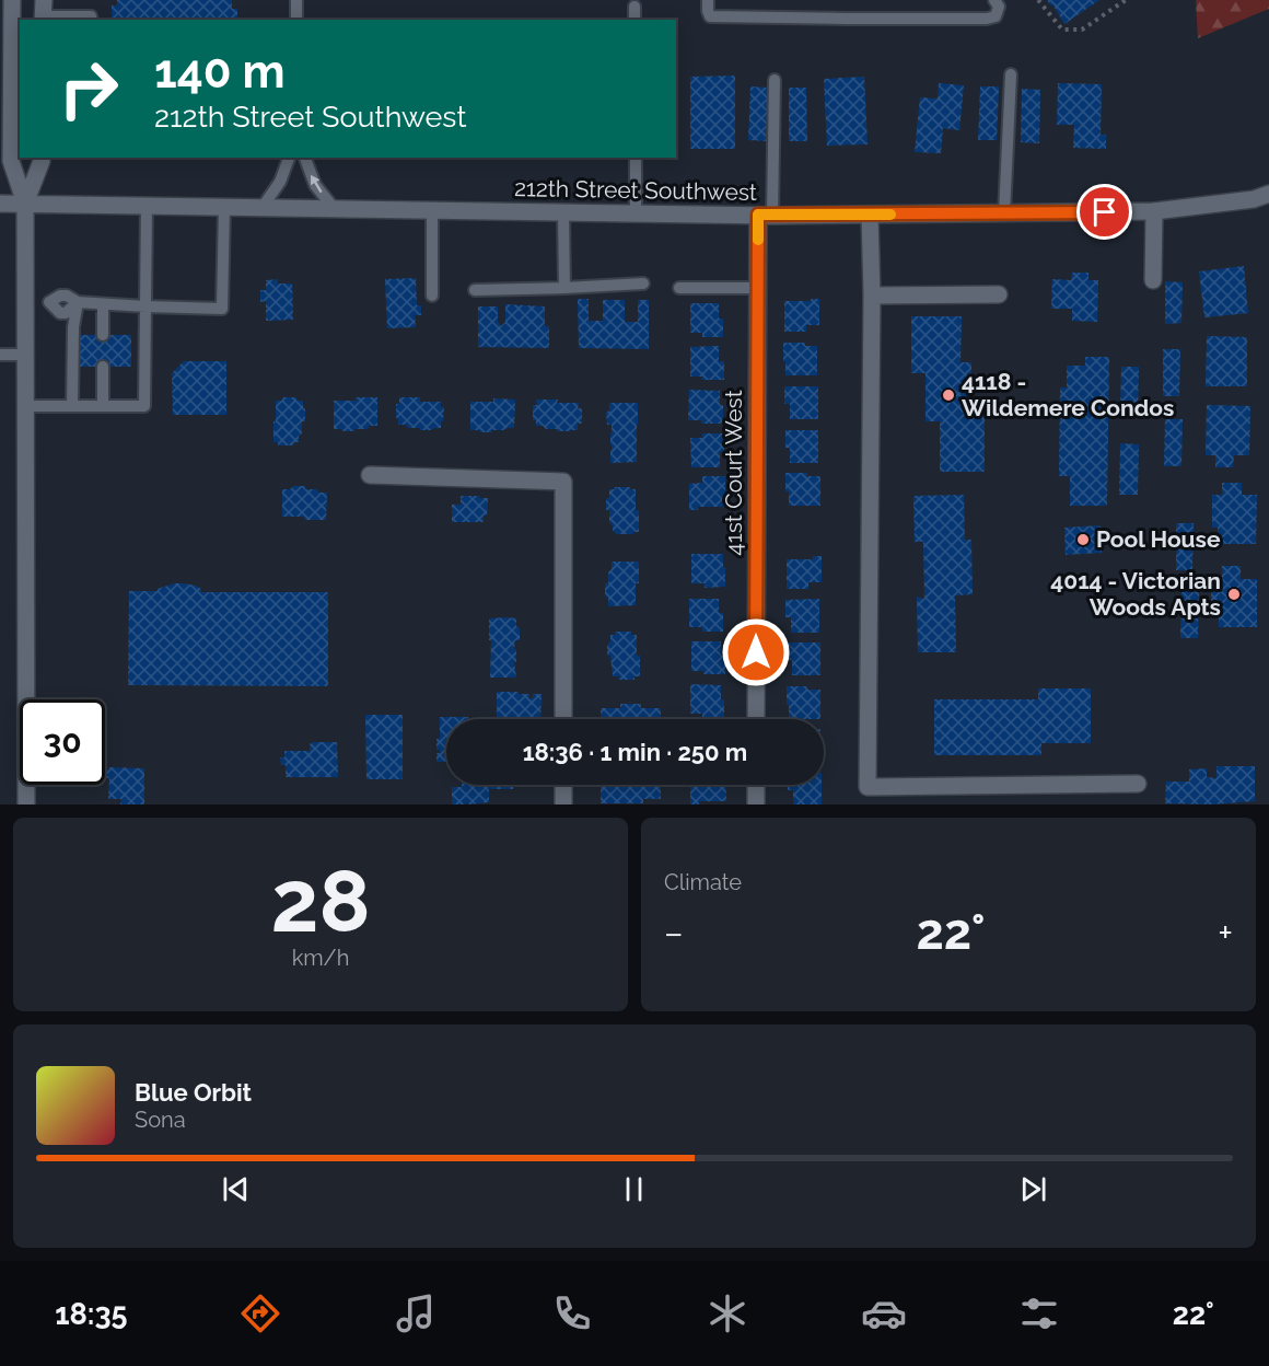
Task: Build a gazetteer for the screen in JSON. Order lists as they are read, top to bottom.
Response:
{
  "streets": {
    "main road": ["212th Street Southwest", "41st Court West"]
  },
  "crossings": [
    ["212th Street Southwest", "41st Court West"]
  ],
  "places": ["4118 - Wildemere Condos", "Pool House", "4014 - Victorian Woods Apts"],
  "page": {
    "turn": ["140 m", "212th Street Southwest"],
    "limit": "30",
    "trip": "18:36 · 1 min · 250 m",
    "tile": [
      ["28", "km/h"],
      "Climate"
    ],
    "heat": ["−", "22°", "+"],
    "song": ["Blue Orbit", "Sona"],
    "tabs": ["18:35", "22°"]
  }
}
